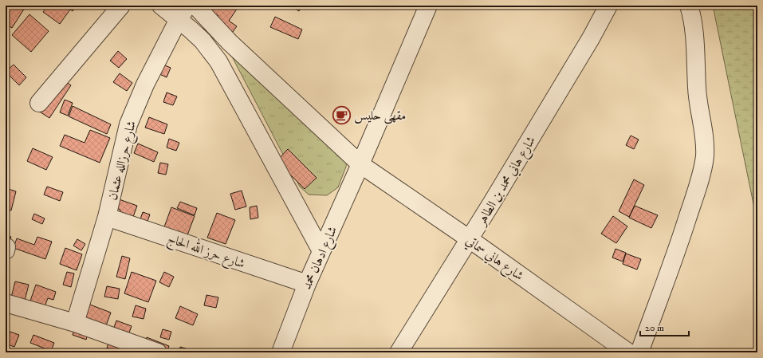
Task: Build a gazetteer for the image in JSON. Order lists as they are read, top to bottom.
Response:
{
  "streets": {
    "street": [
      "شارع حرزالله عثمان",
      "شارع هاني محمد بن الطاهر",
      "شارع حرز الله الحاج",
      "شارع ادهان محمد",
      "شارع هاني سماتي"
    ]
  },
  "crossings": [
    ["شارع حرزالله عثمان", "شارع حرز الله الحاج"],
    ["شارع هاني محمد بن الطاهر", "شارع هاني سماتي"],
    ["شارع حرز الله الحاج", "شارع ادهان محمد"],
    ["شارع ادهان محمد", "شارع هاني سماتي"]
  ],
  "places": {
    "cafe": ["مقهى حليس"]
  },
  "scale_bar": "20 m"
}
